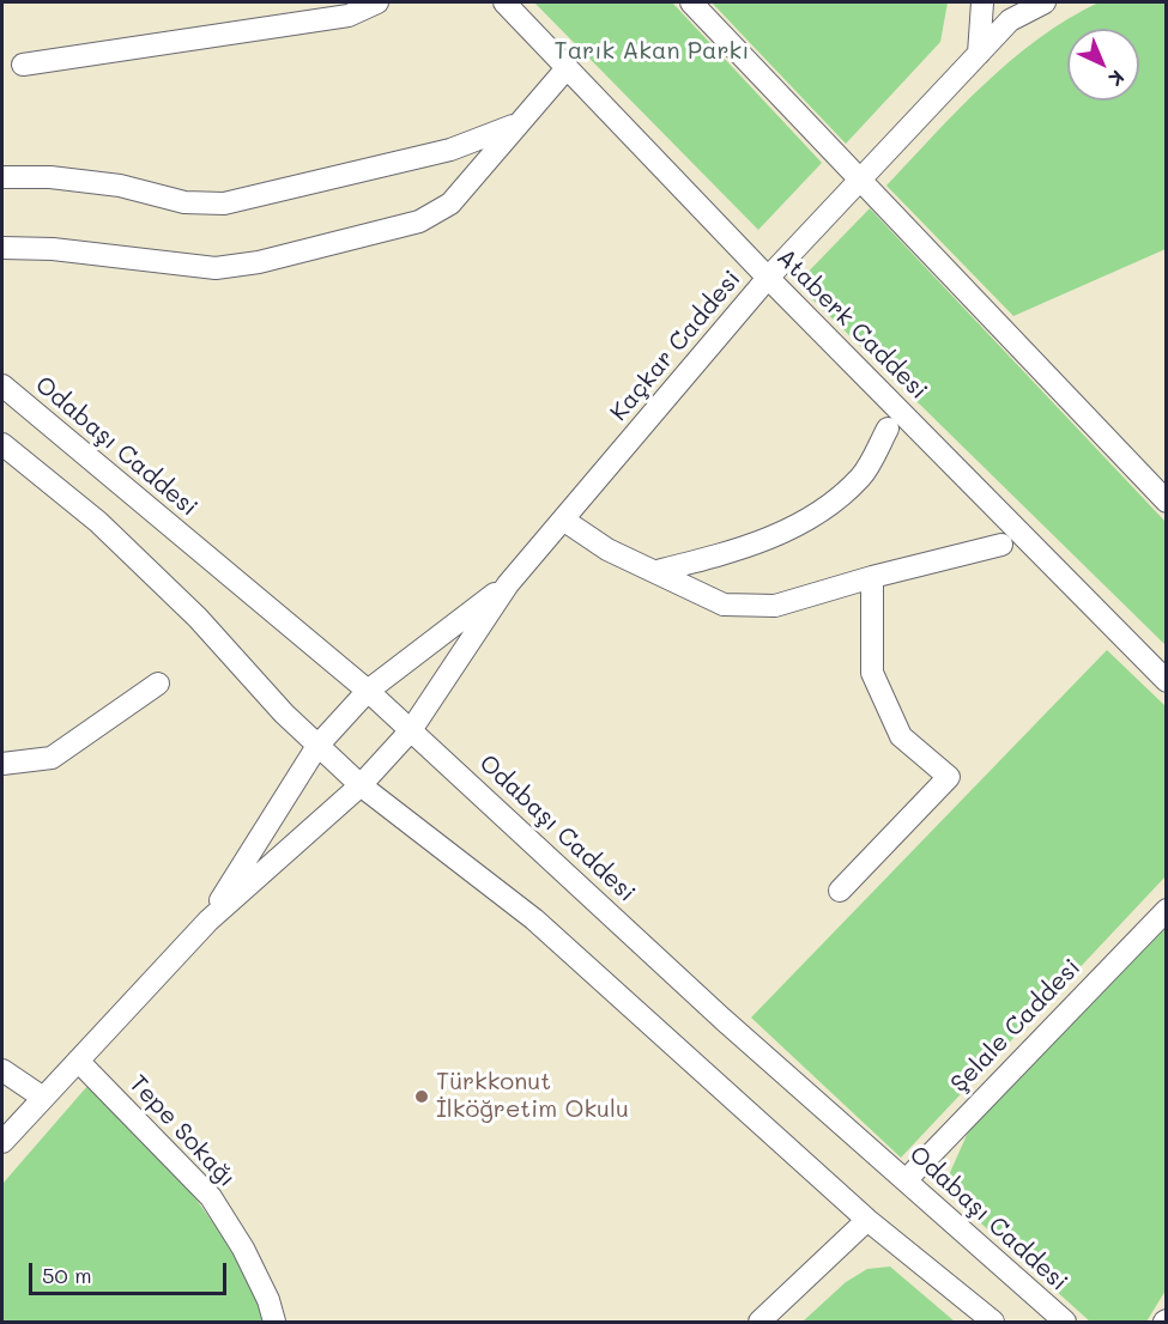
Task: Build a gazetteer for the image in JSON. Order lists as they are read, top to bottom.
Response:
{
  "streets": {
    "street": [
      "Ataberk Caddesi",
      "Kaçkar Caddesi",
      "Odabaşı Caddesi",
      "Şelale Caddesi",
      "Tepe Sokağı"
    ]
  },
  "crossings": [
    ["Ataberk Caddesi", "Kaçkar Caddesi"],
    ["Kaçkar Caddesi", "Odabaşı Caddesi"],
    ["Odabaşı Caddesi", "Şelale Caddesi"]
  ],
  "parks": ["Tarık Akan Parkı"],
  "places": ["Türkkonut İlköğretim Okulu"],
  "scale_bar": "50 m",
  "north": "bottom right"
}
